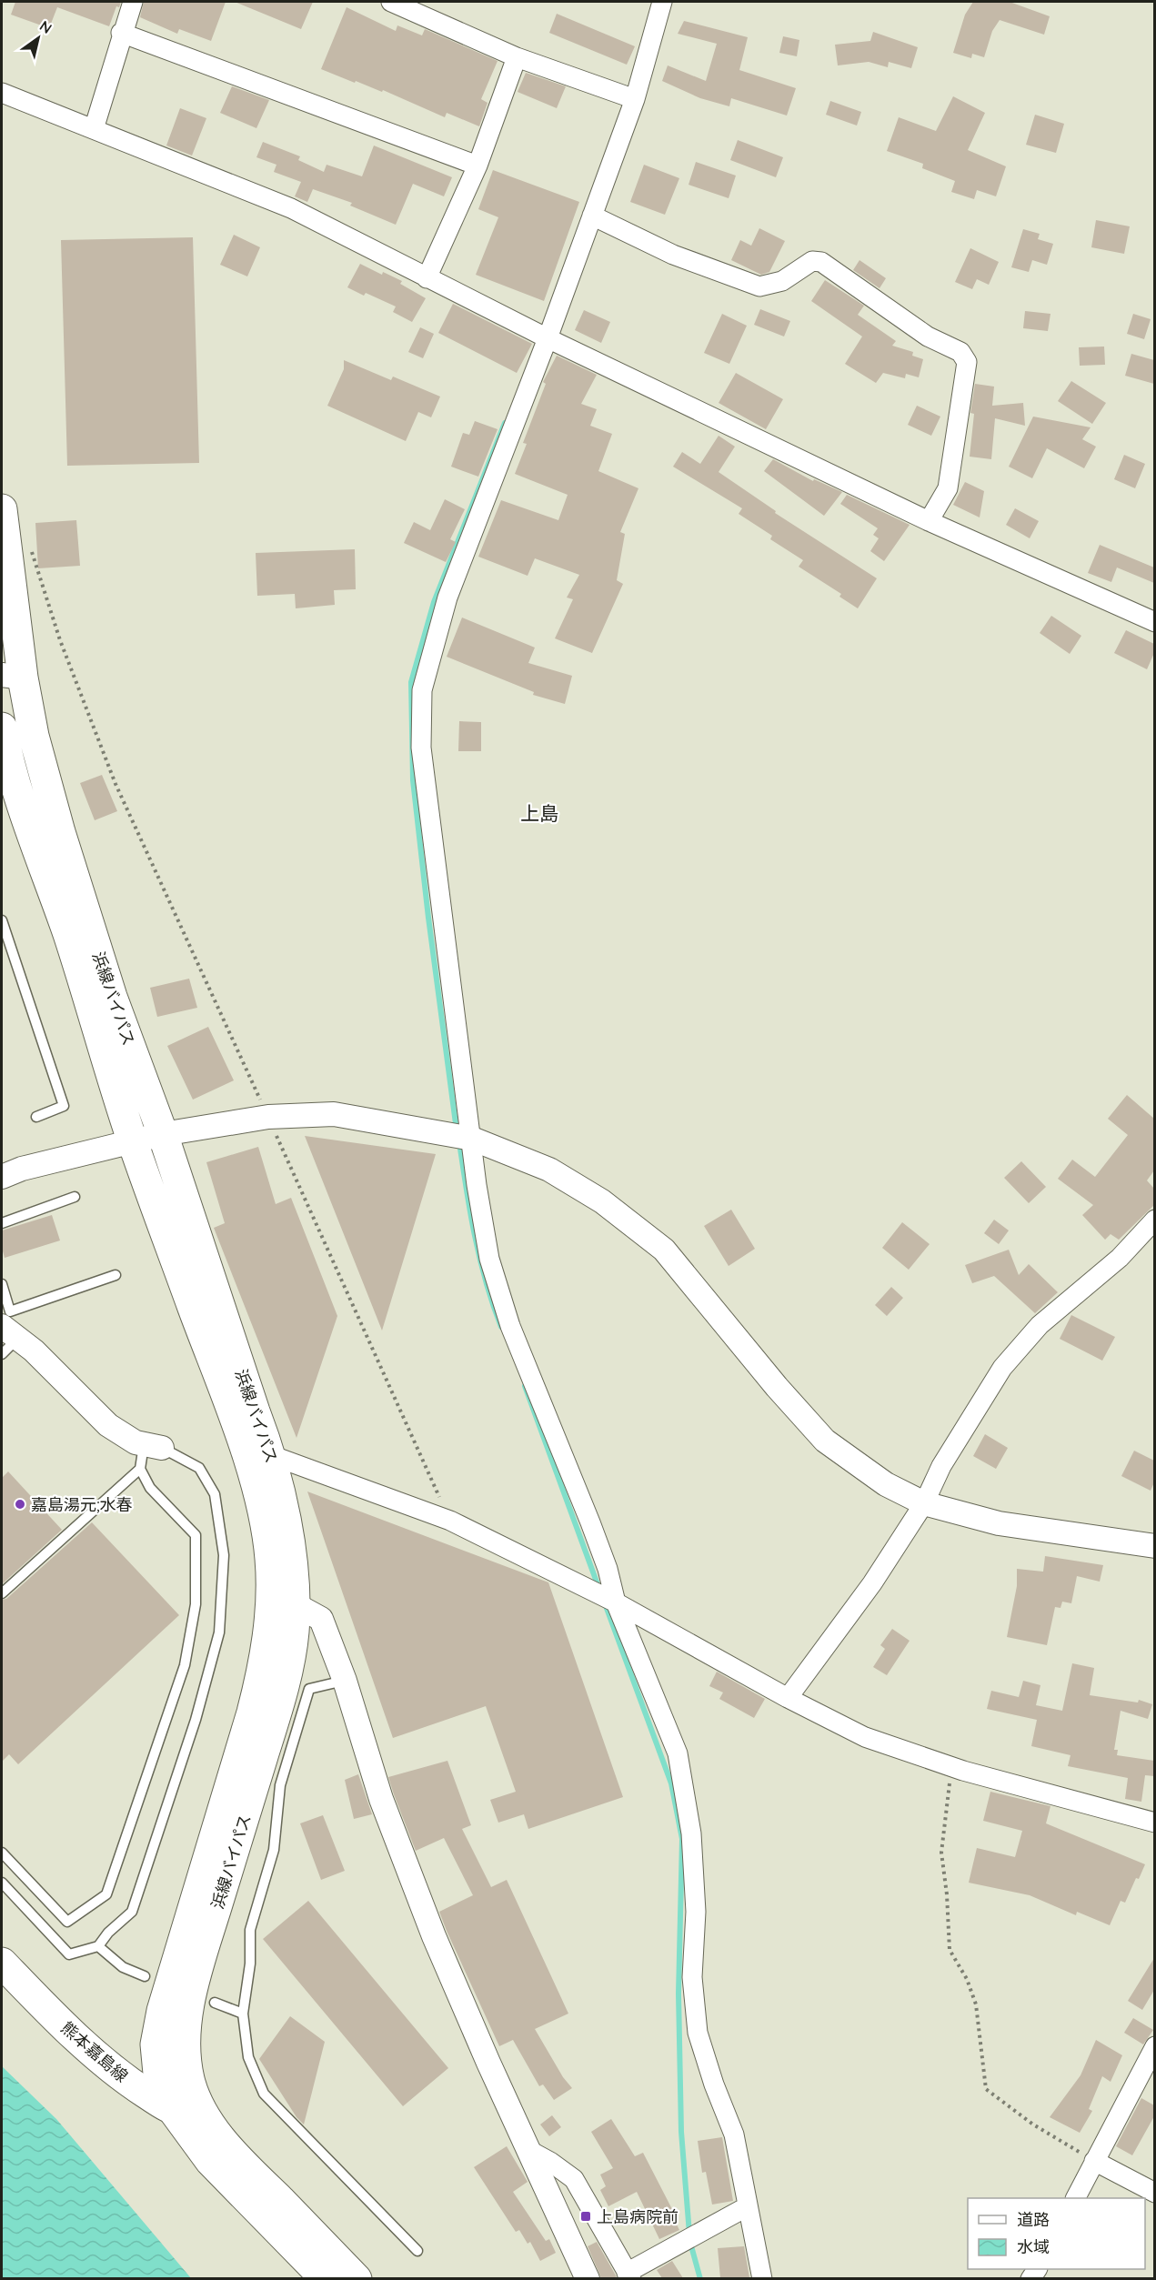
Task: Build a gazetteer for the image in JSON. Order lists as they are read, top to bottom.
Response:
{
  "streets": {
    "main road": ["浜線バイパス", "熊本嘉島線"]
  },
  "crossings": [
    ["浜線バイパス", "熊本嘉島線"]
  ],
  "districts": ["上島"],
  "places": {
    "other": ["嘉島湯元;水春"],
    "transit": ["上島病院前"]
  },
  "legend": ["道路", "水域"],
  "north": "top right"
}
